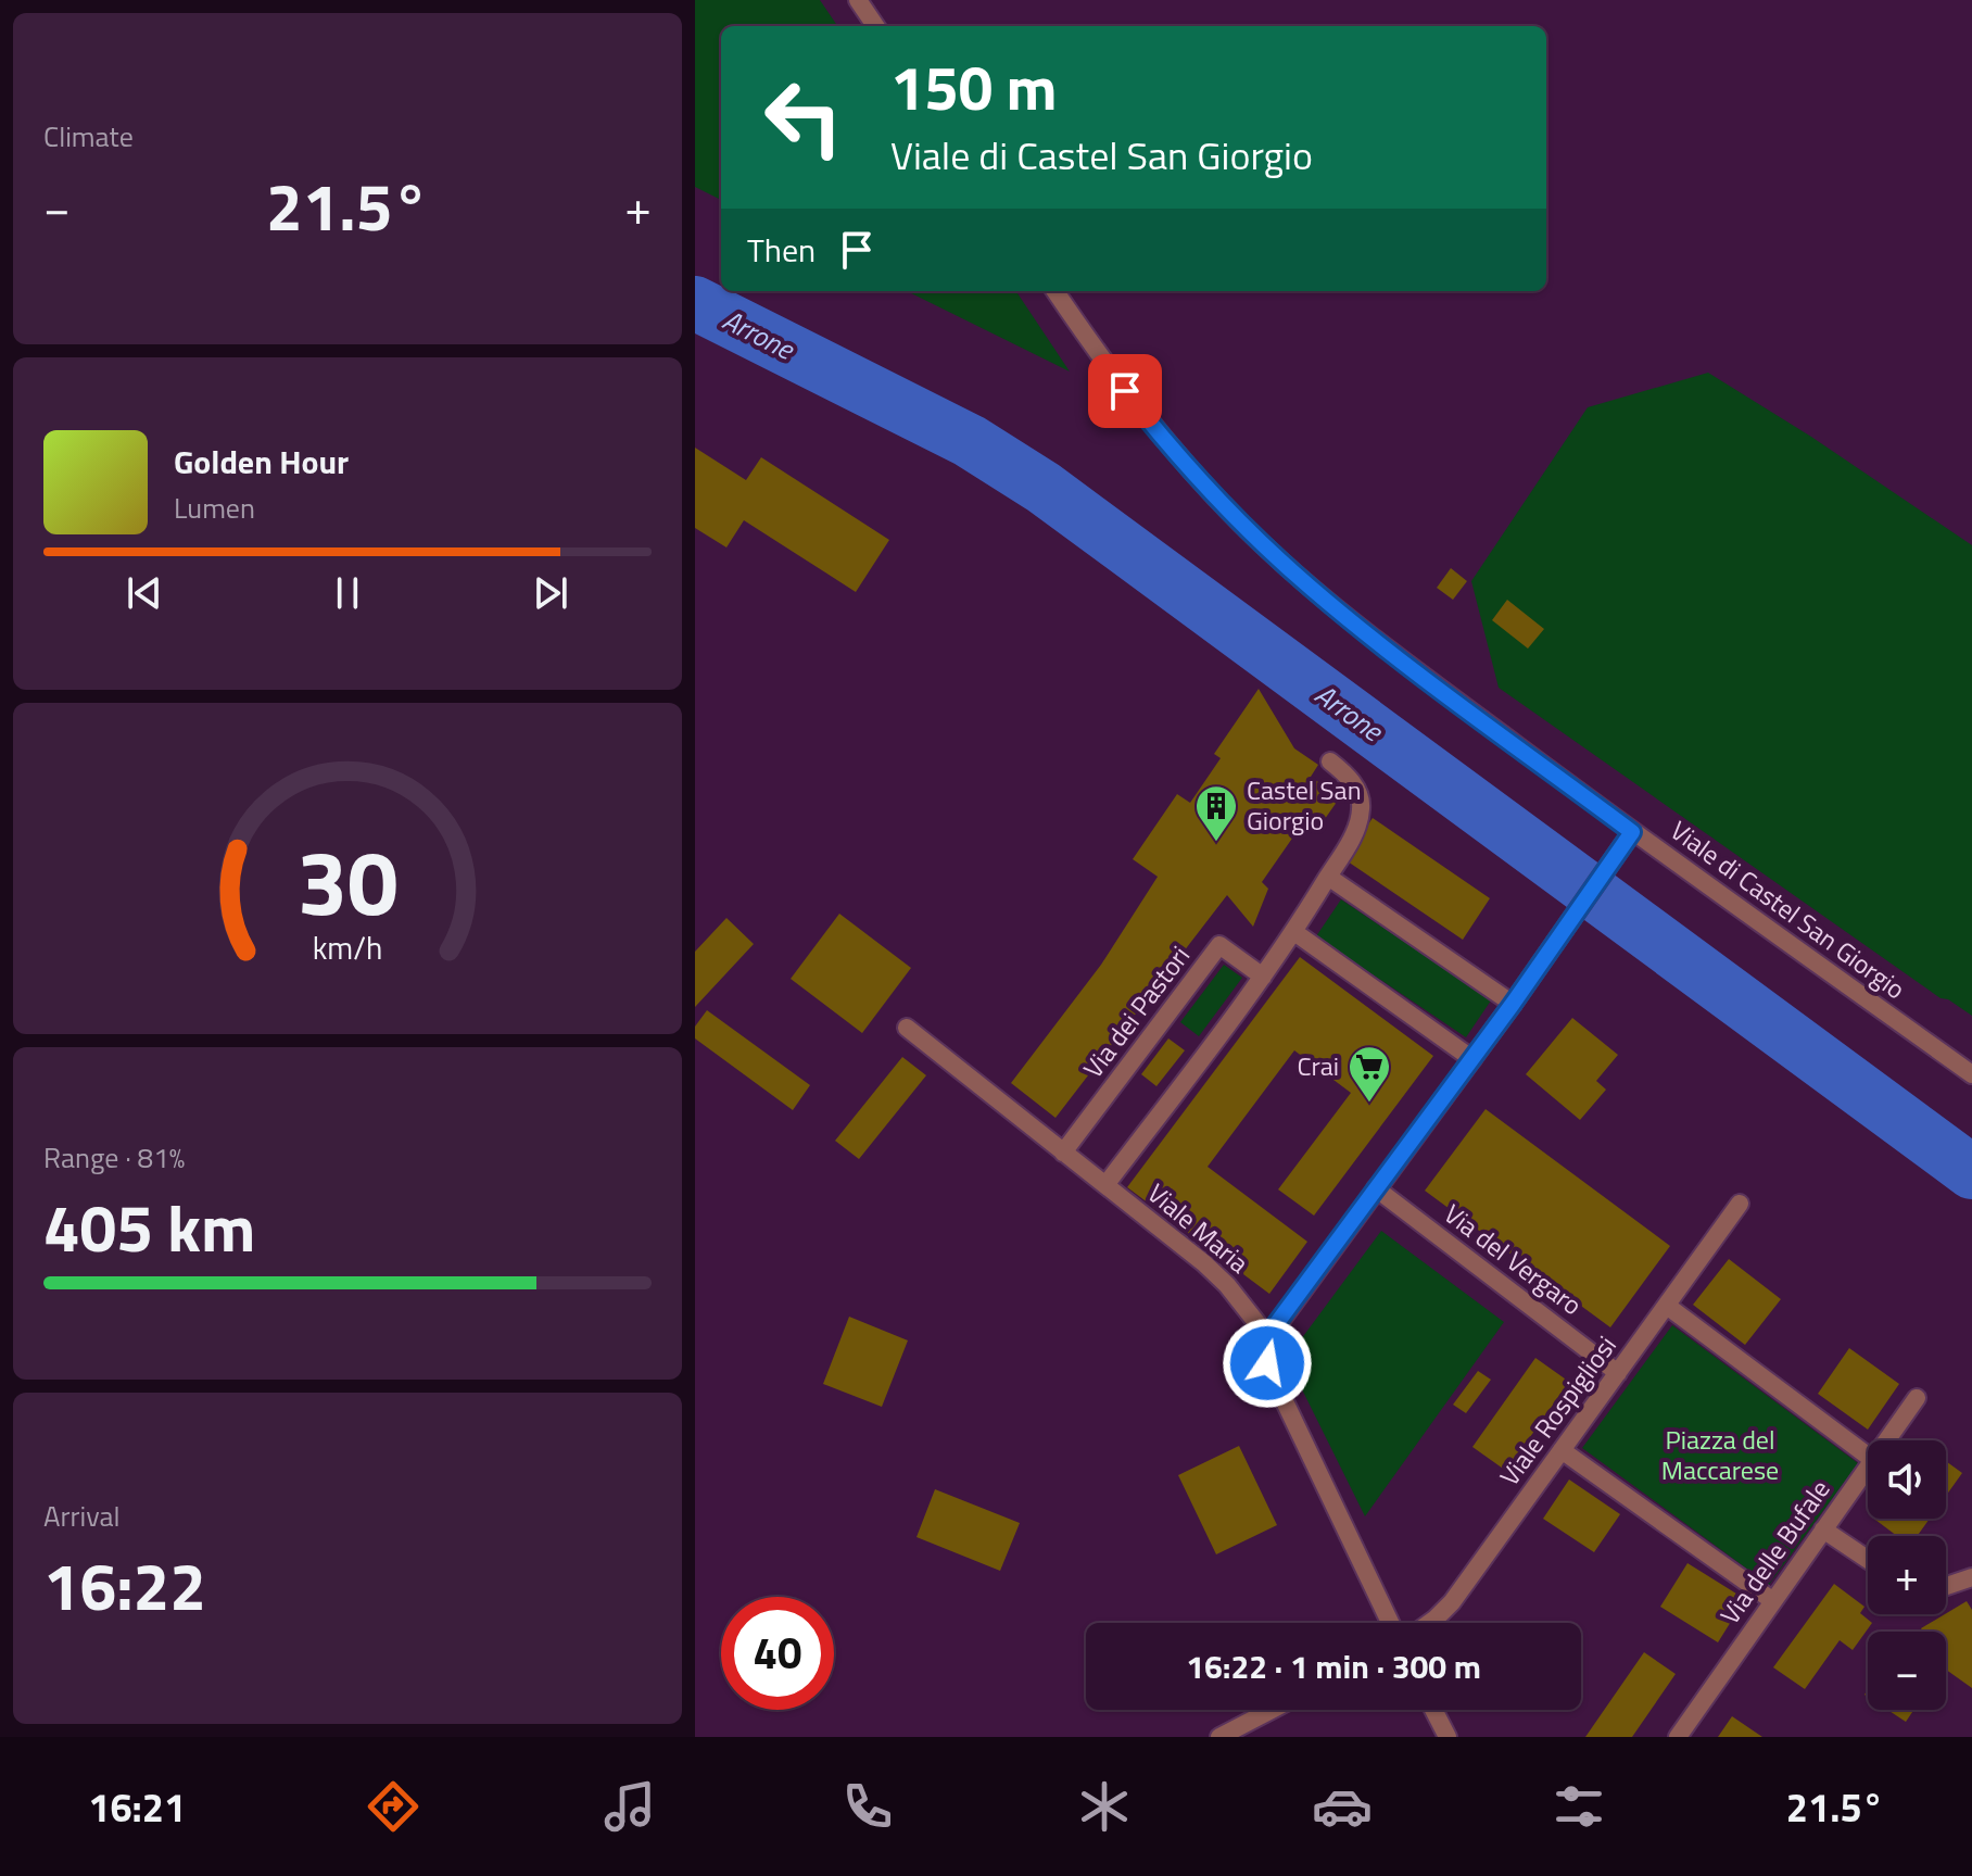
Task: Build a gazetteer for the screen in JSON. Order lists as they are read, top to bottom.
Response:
{
  "streets": {
    "street": [
      "Viale di Castel San Giorgio",
      "Via dei Pastori",
      "Viale Maria",
      "Via del Vergaro",
      "Viale Rospigliosi",
      "Via delle Bufale"
    ]
  },
  "crossings": [
    ["Via dei Pastori", "Viale Maria"],
    ["Via del Vergaro", "Viale Rospigliosi"]
  ],
  "water": ["Arrone"],
  "parks": ["Piazza del Maccarese"],
  "places": {
    "building": ["Castel San Giorgio"],
    "supermarket": ["Crai"]
  },
  "page": {
    "tile": [
      "Climate",
      ["Range · 81%", "405 km"],
      ["Arrival", "16:22"]
    ],
    "turn": ["150 m", "Viale di Castel San Giorgio"],
    "heat": ["−", "21.5°", "+"],
    "then": "Then",
    "song": ["Golden Hour", "Lumen"],
    "map_buttons": ["+", "−"],
    "limit": "40",
    "trip": "16:22 · 1 min · 300 m",
    "tabs": ["16:21", "21.5°"],
    "gauge": ["30", "km/h"]
  }
}
